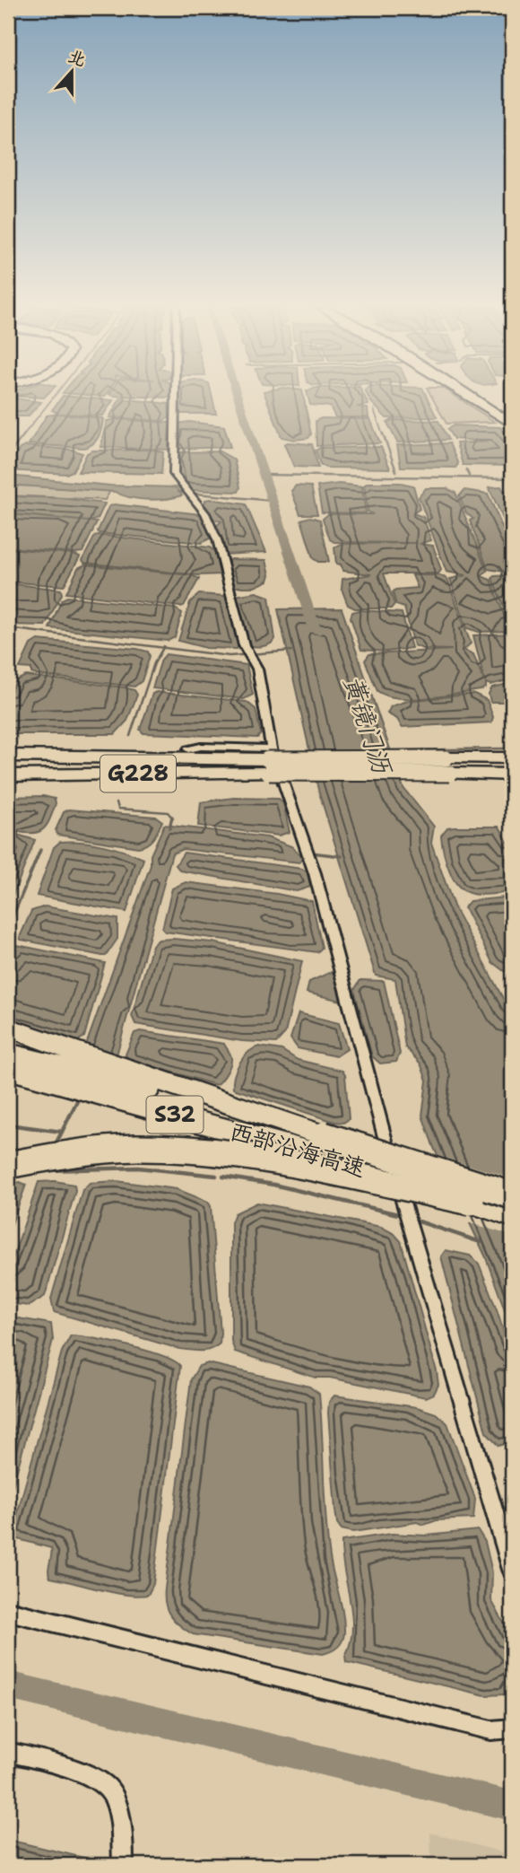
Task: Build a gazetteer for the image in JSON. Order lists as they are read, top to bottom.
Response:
{
  "streets": {
    "highway": ["G228", "S32", "西部沿海高速"]
  },
  "water": ["黄镜门沥"],
  "north": "top"
}
